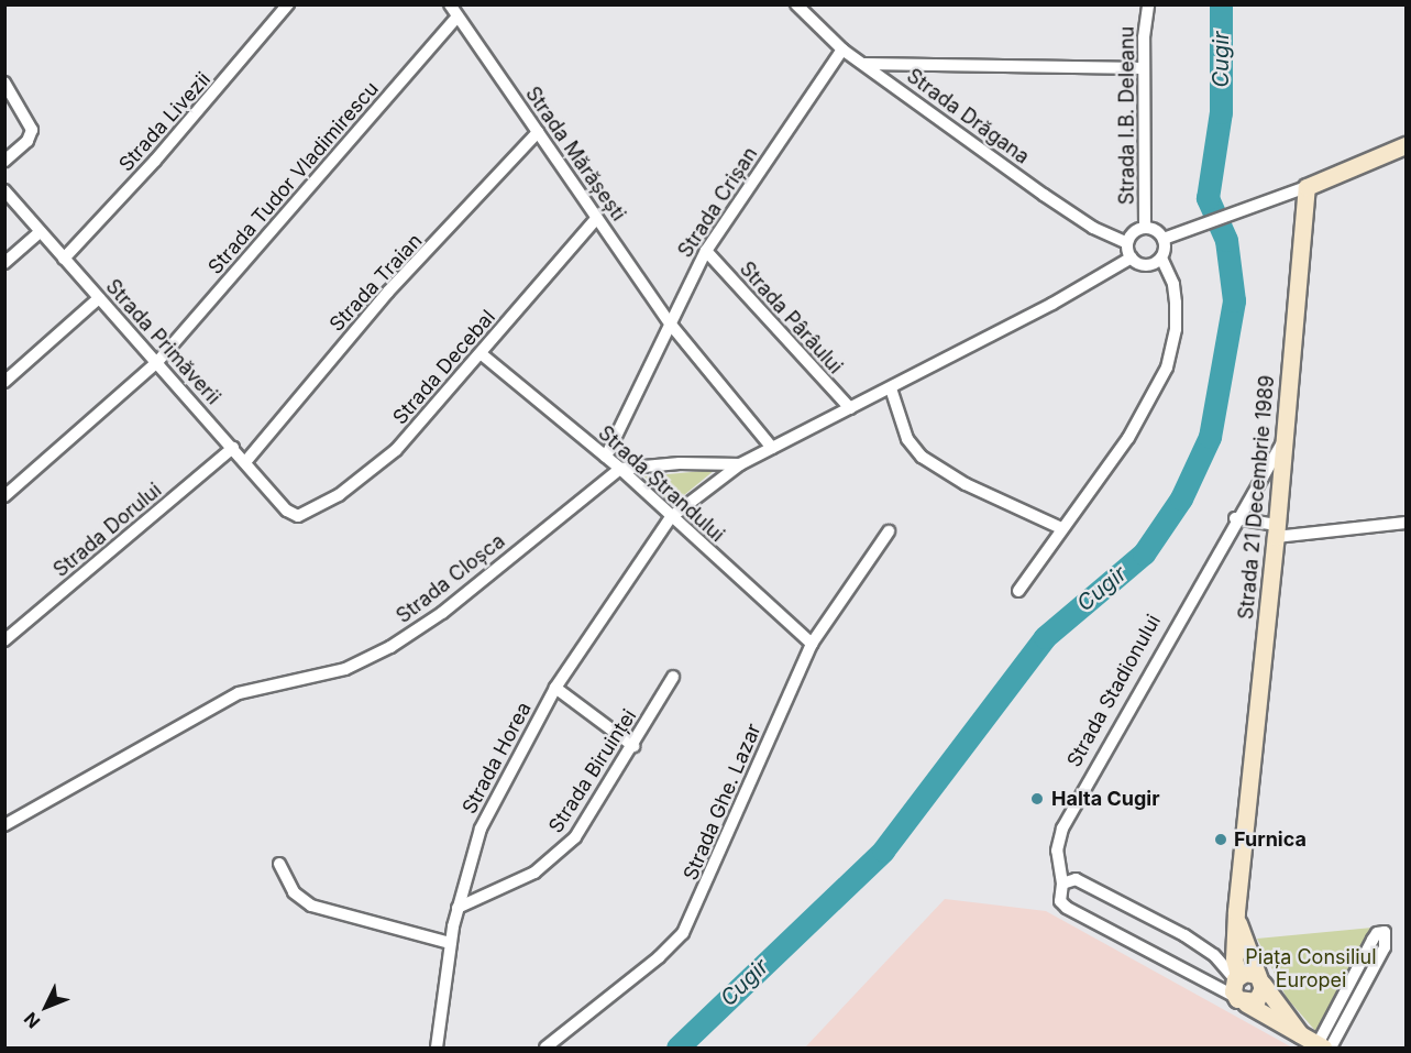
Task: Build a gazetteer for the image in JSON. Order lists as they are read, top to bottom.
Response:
{
  "streets": {
    "main road": ["Strada 21 Decembrie 1989"],
    "street": [
      "Strada I.B. Deleanu",
      "Strada Drăgana",
      "Strada Livezii",
      "Strada Mărășești",
      "Strada Tudor Vladimirescu",
      "Strada Crișan",
      "Strada Traian",
      "Strada Pârâului",
      "Strada Primăverii",
      "Strada Decebal",
      "Strada Ștrandului",
      "Strada Dorului",
      "Strada Cloșca",
      "Strada Stadionului",
      "Strada Horea",
      "Strada Biruinței",
      "Strada Ghe. Lazar"
    ]
  },
  "crossings": [
    ["Strada I.B. Deleanu", "Strada Drăgana"],
    ["Strada I.B. Deleanu", "Strada Horea"],
    ["Strada Drăgana", "Strada Crișan"],
    ["Strada Drăgana", "Strada Horea"],
    ["Strada Livezii", "Strada Primăverii"],
    ["Strada Mărășești", "Strada Tudor Vladimirescu"],
    ["Strada Mărășești", "Strada Crișan"],
    ["Strada Mărășești", "Strada Traian"],
    ["Strada Mărășești", "Strada Decebal"],
    ["Strada Mărășești", "Strada Horea"],
    ["Strada Tudor Vladimirescu", "Strada Primăverii"],
    ["Strada Crișan", "Strada Pârâului"],
    ["Strada Crișan", "Strada Ștrandului"],
    ["Strada Traian", "Strada Primăverii"],
    ["Strada Pârâului", "Strada Horea"],
    ["Strada Primăverii", "Strada Decebal"],
    ["Strada Primăverii", "Strada Dorului"],
    ["Strada Decebal", "Strada Ștrandului"],
    ["Strada Ștrandului", "Strada Cloșca"],
    ["Strada Ștrandului", "Strada Horea"],
    ["Strada Ștrandului", "Strada Ghe. Lazar"],
    ["Strada 21 Decembrie 1989", "Strada Stadionului"],
    ["Strada Horea", "Strada Biruinței"]
  ],
  "water": ["Cugir"],
  "parks": ["Piața Consiliul Europei"],
  "places": ["Halta Cugir", "Furnica"],
  "north": "bottom left"
}
